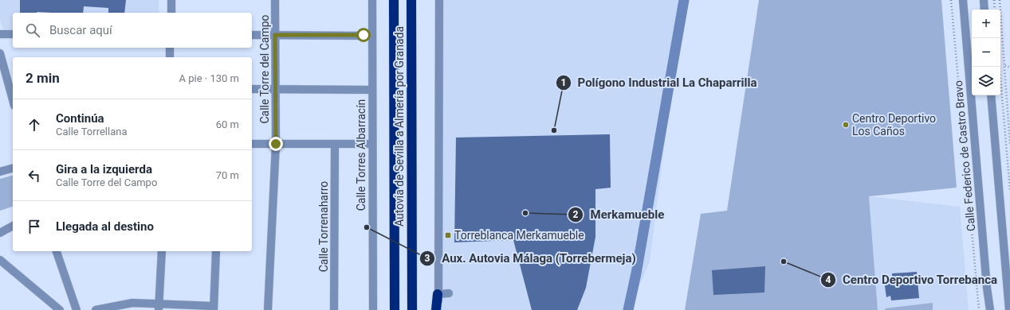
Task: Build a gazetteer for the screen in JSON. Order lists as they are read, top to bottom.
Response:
{
  "streets": {
    "highway": ["Autovía de Sevilla a Almería por Granada"],
    "street": [
      "Calle Torre del Campo",
      "Calle Torres Albarracín",
      "Calle Federico de Castro Bravo",
      "Calle Torrenaharro"
    ]
  },
  "places": {
    "other": [
      "Centro Deportivo Los Caños",
      "Polígono Industrial La Chaparrilla",
      "Merkamueble",
      "Aux. Autovia Málaga (Torrebermeja)",
      "Centro Deportivo Torrebanca"
    ],
    "transit": ["Torreblanca Merkamueble"]
  },
  "page": {
    "map_buttons": ["+", "−"],
    "search": "Buscar aquí",
    "heading": ["2 min", "A pie · 130 m"],
    "list": [
      ["Continúa", "Calle Torrellana", "60 m"],
      ["Gira a la izquierda", "Calle Torre del Campo", "70 m"],
      "Llegada al destino"
    ]
  }
}
